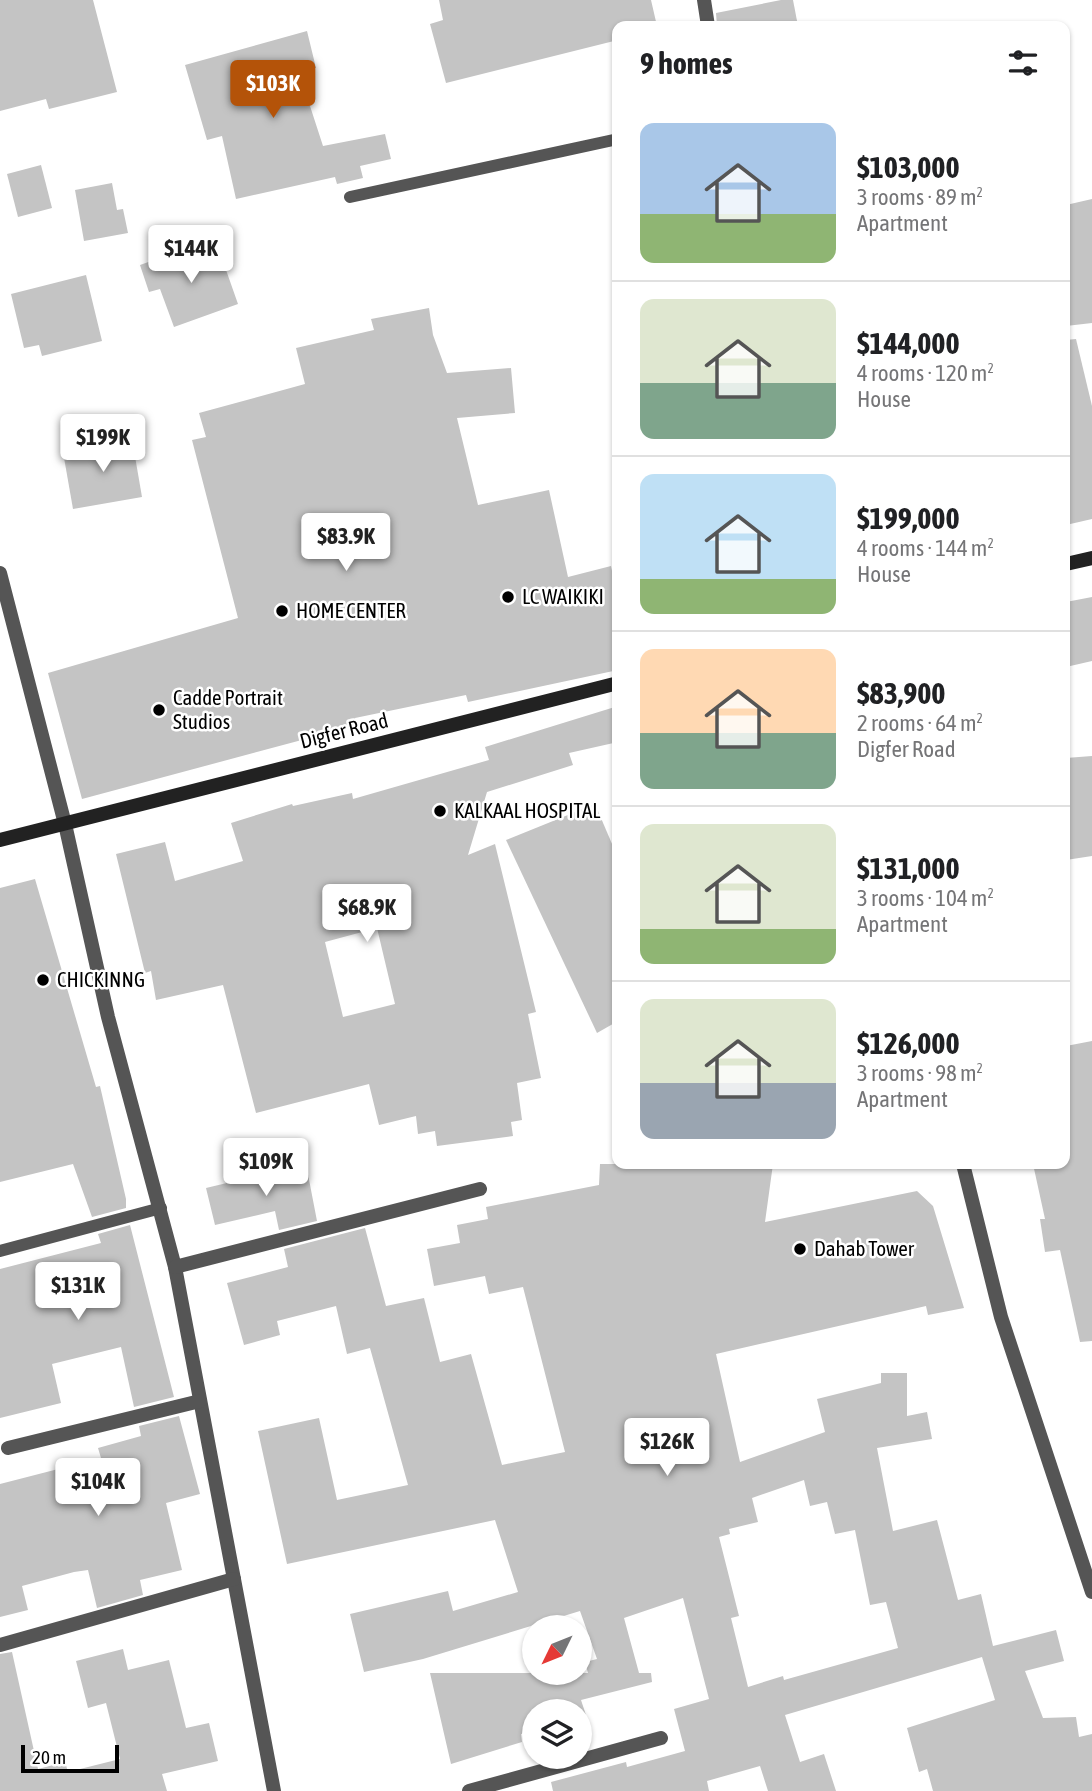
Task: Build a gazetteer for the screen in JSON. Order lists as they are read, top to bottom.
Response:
{
  "streets": {
    "street": ["Digfer Road"]
  },
  "places": [
    "LC WAIKIKI",
    "HOME CENTER",
    "Cadde Portrait Studios",
    "KALKAAL HOSPITAL",
    "CHICKINNG",
    "Dahab Tower"
  ],
  "scale_bar": "20 m",
  "north": "bottom left",
  "page": {
    "heading": "9 homes",
    "price": [
      "$103K",
      "$144K",
      "$199K",
      "$83.9K",
      "$68.9K",
      "$109K",
      "$131K",
      "$126K",
      "$104K"
    ],
    "list": [
      {
        "name": "$103,000",
        "note": "3 rooms · 89 m² · Apartment"
      },
      {
        "name": "$144,000",
        "note": "4 rooms · 120 m² · House"
      },
      {
        "name": "$199,000",
        "note": "4 rooms · 144 m² · House"
      },
      {
        "name": "$83,900",
        "note": "2 rooms · 64 m² · Digfer Road"
      },
      {
        "name": "$131,000",
        "note": "3 rooms · 104 m² · Apartment"
      },
      {
        "name": "$126,000",
        "note": "3 rooms · 98 m² · Apartment"
      }
    ],
    "scale": "20 m"
  }
}
